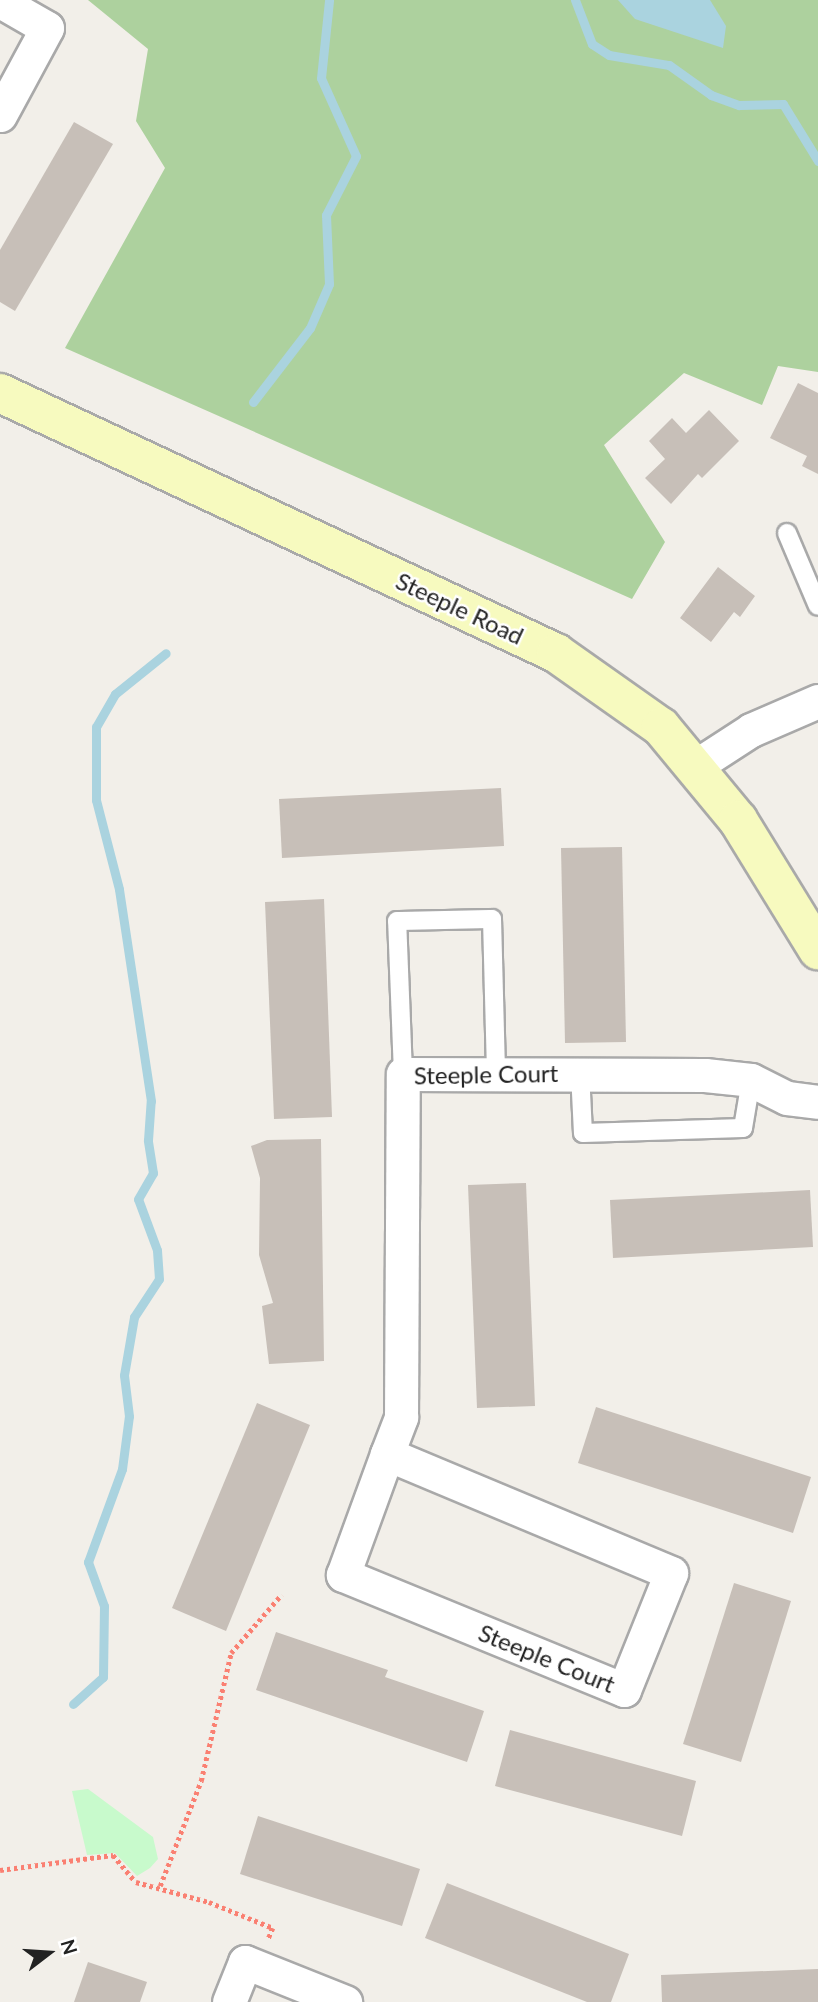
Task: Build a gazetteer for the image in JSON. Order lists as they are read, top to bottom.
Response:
{
  "streets": {
    "street": ["Steeple Road", "Steeple Court"]
  },
  "north": "right"
}
